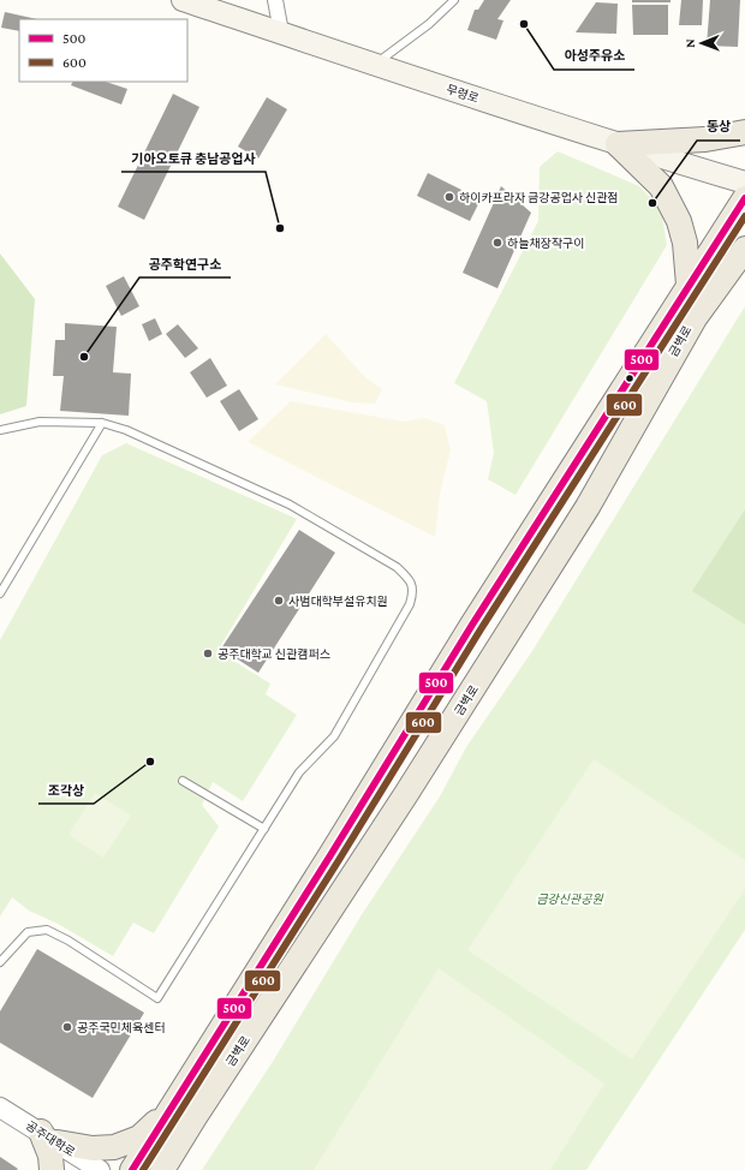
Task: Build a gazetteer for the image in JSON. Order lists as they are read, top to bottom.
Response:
{
  "streets": {
    "main road": ["무령로", "금벽로"],
    "street": ["공주대학로"]
  },
  "parks": ["금강신관공원"],
  "places": [
    "아성주유소",
    "하이카프라자 금강공업사 신관점",
    "동상",
    "기아오토큐 충남공업사",
    "하늘채장작구이",
    "공주학연구소",
    "사범대학부설유치원",
    "공주대학교 신관캠퍼스",
    "조각상",
    "공주국민체육센터"
  ],
  "lines": ["transit line 500", "transit line 600"],
  "legend": ["500", "600"],
  "north": "left"
}
